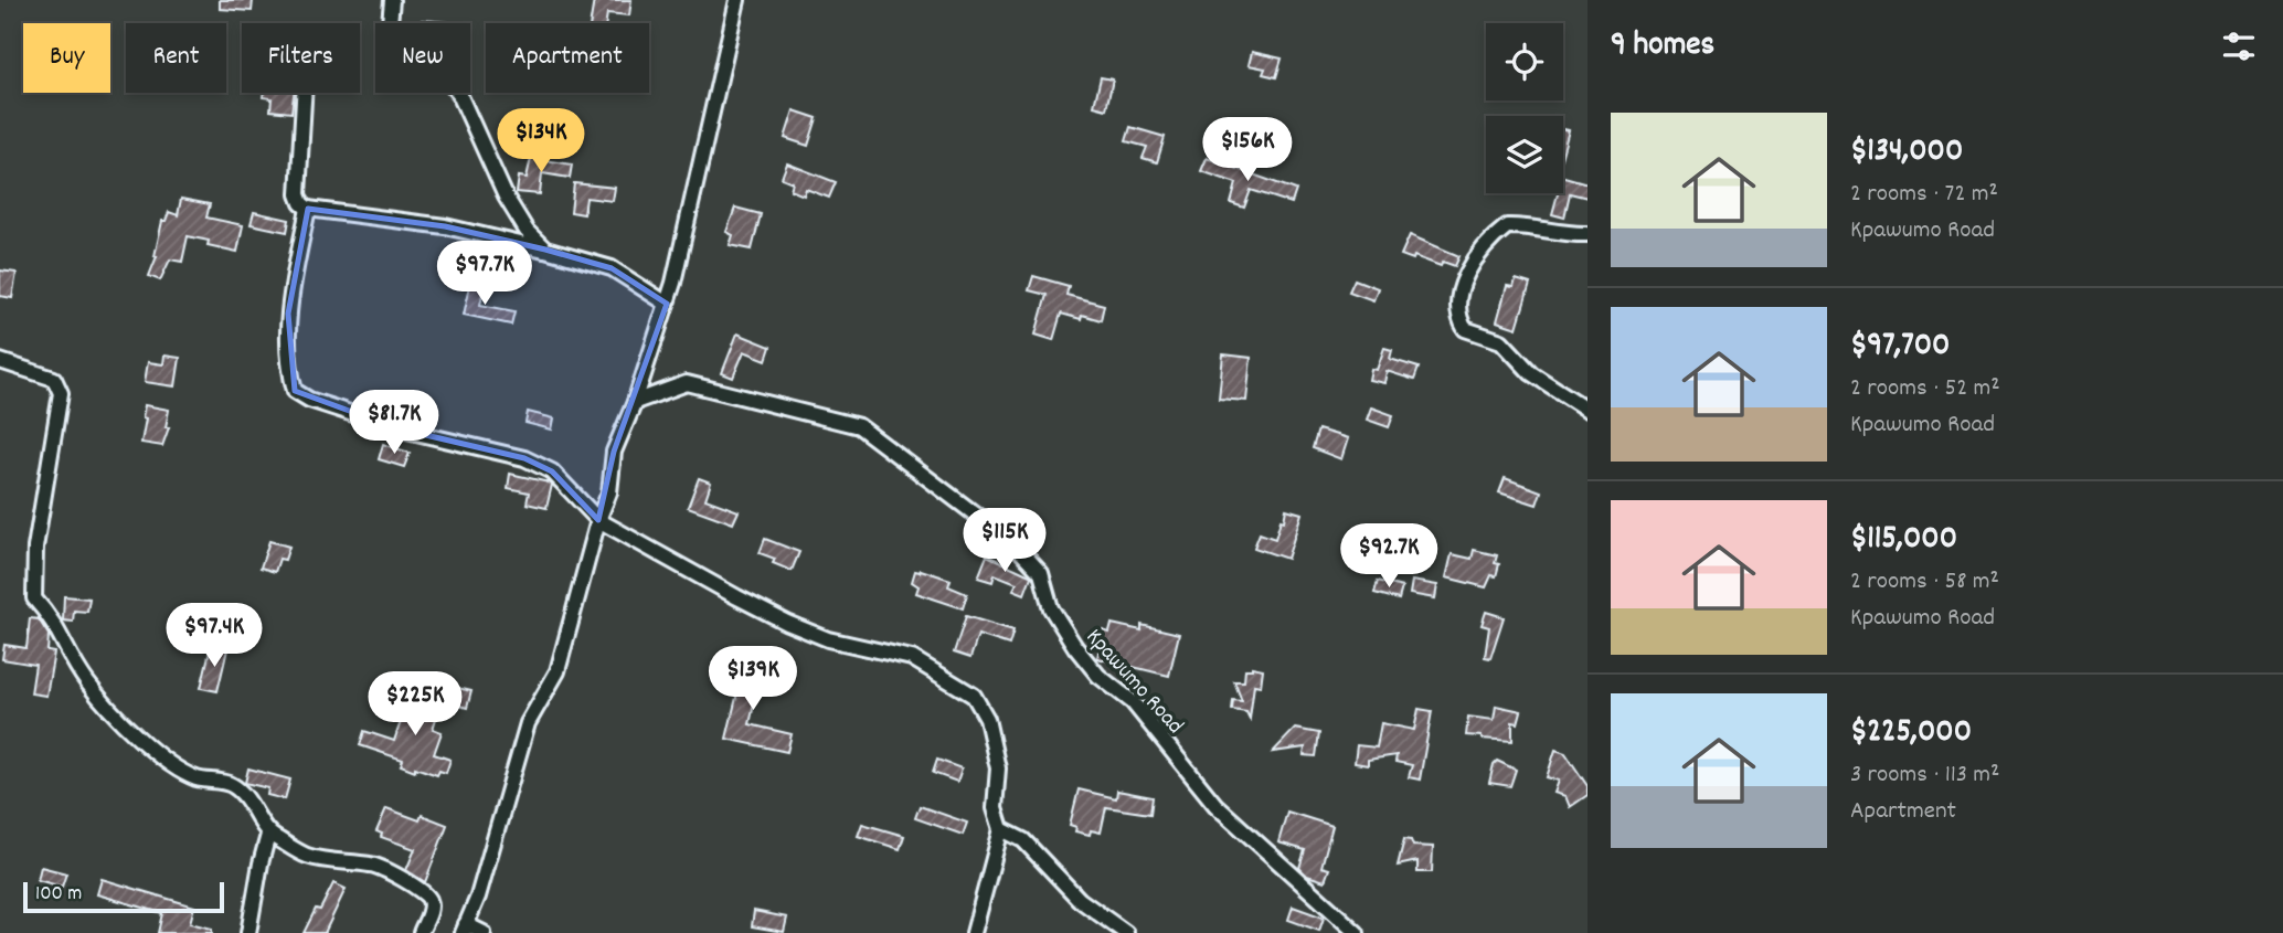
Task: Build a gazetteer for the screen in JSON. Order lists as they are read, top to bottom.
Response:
{
  "streets": {
    "street": ["Kpawumo Road"]
  },
  "scale_bar": "100 m",
  "page": {
    "heading": "9 homes",
    "chip": [
      "Buy",
      "Rent",
      "Filters",
      "New",
      "Apartment"
    ],
    "list": [
      {
        "name": "$134,000",
        "note": "2 rooms · 72 m² · Kpawumo Road"
      },
      {
        "name": "$97,700",
        "note": "2 rooms · 52 m² · Kpawumo Road"
      },
      {
        "name": "$115,000",
        "note": "2 rooms · 58 m² · Kpawumo Road"
      },
      {
        "name": "$225,000",
        "note": "3 rooms · 113 m² · Apartment"
      }
    ],
    "price": [
      "$134K",
      "$156K",
      "$97.7K",
      "$81.7K",
      "$115K",
      "$92.7K",
      "$97.4K",
      "$139K",
      "$225K"
    ],
    "scale": "100 m"
  }
}
